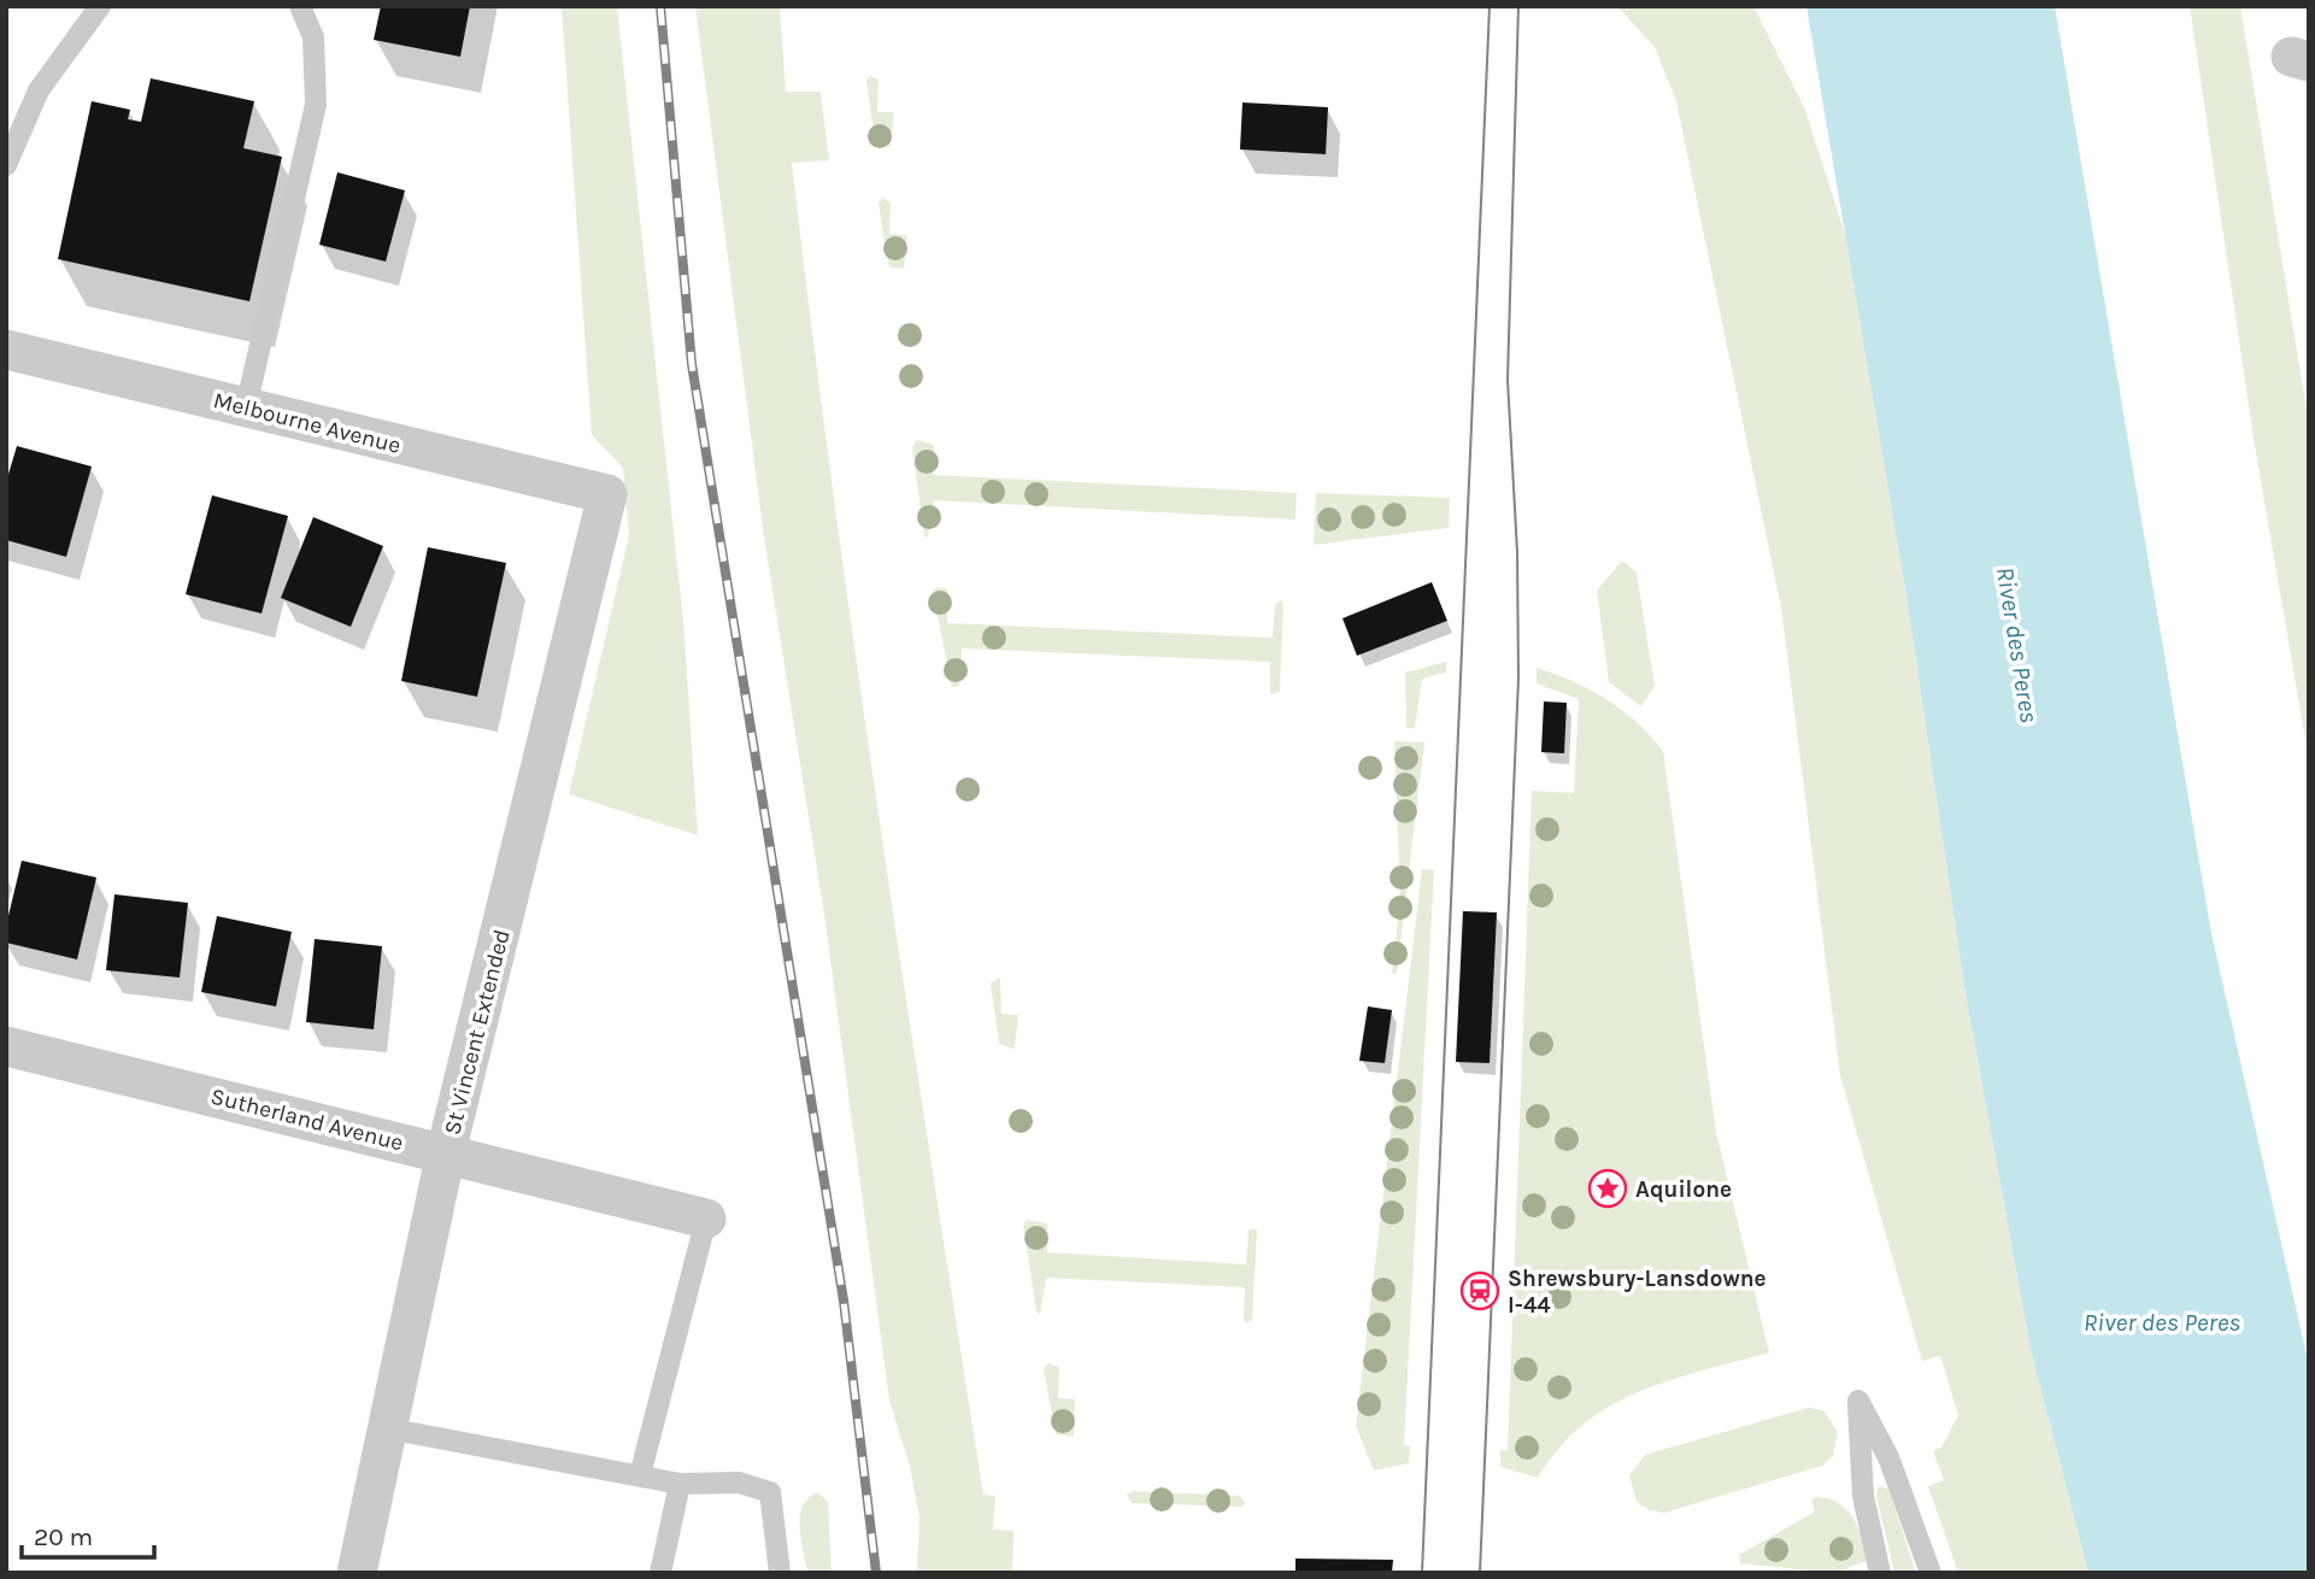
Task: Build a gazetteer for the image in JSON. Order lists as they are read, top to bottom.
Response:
{
  "streets": {
    "street": ["Melbourne Avenue", "St Vincent Extended", "Sutherland Avenue"]
  },
  "crossings": [
    ["Melbourne Avenue", "St Vincent Extended"],
    ["St Vincent Extended", "Sutherland Avenue"]
  ],
  "water": ["River des Peres"],
  "places": {
    "place": ["Aquilone"],
    "station": ["Shrewsbury-Lansdowne I-44"]
  },
  "scale_bar": "20 m"
}
